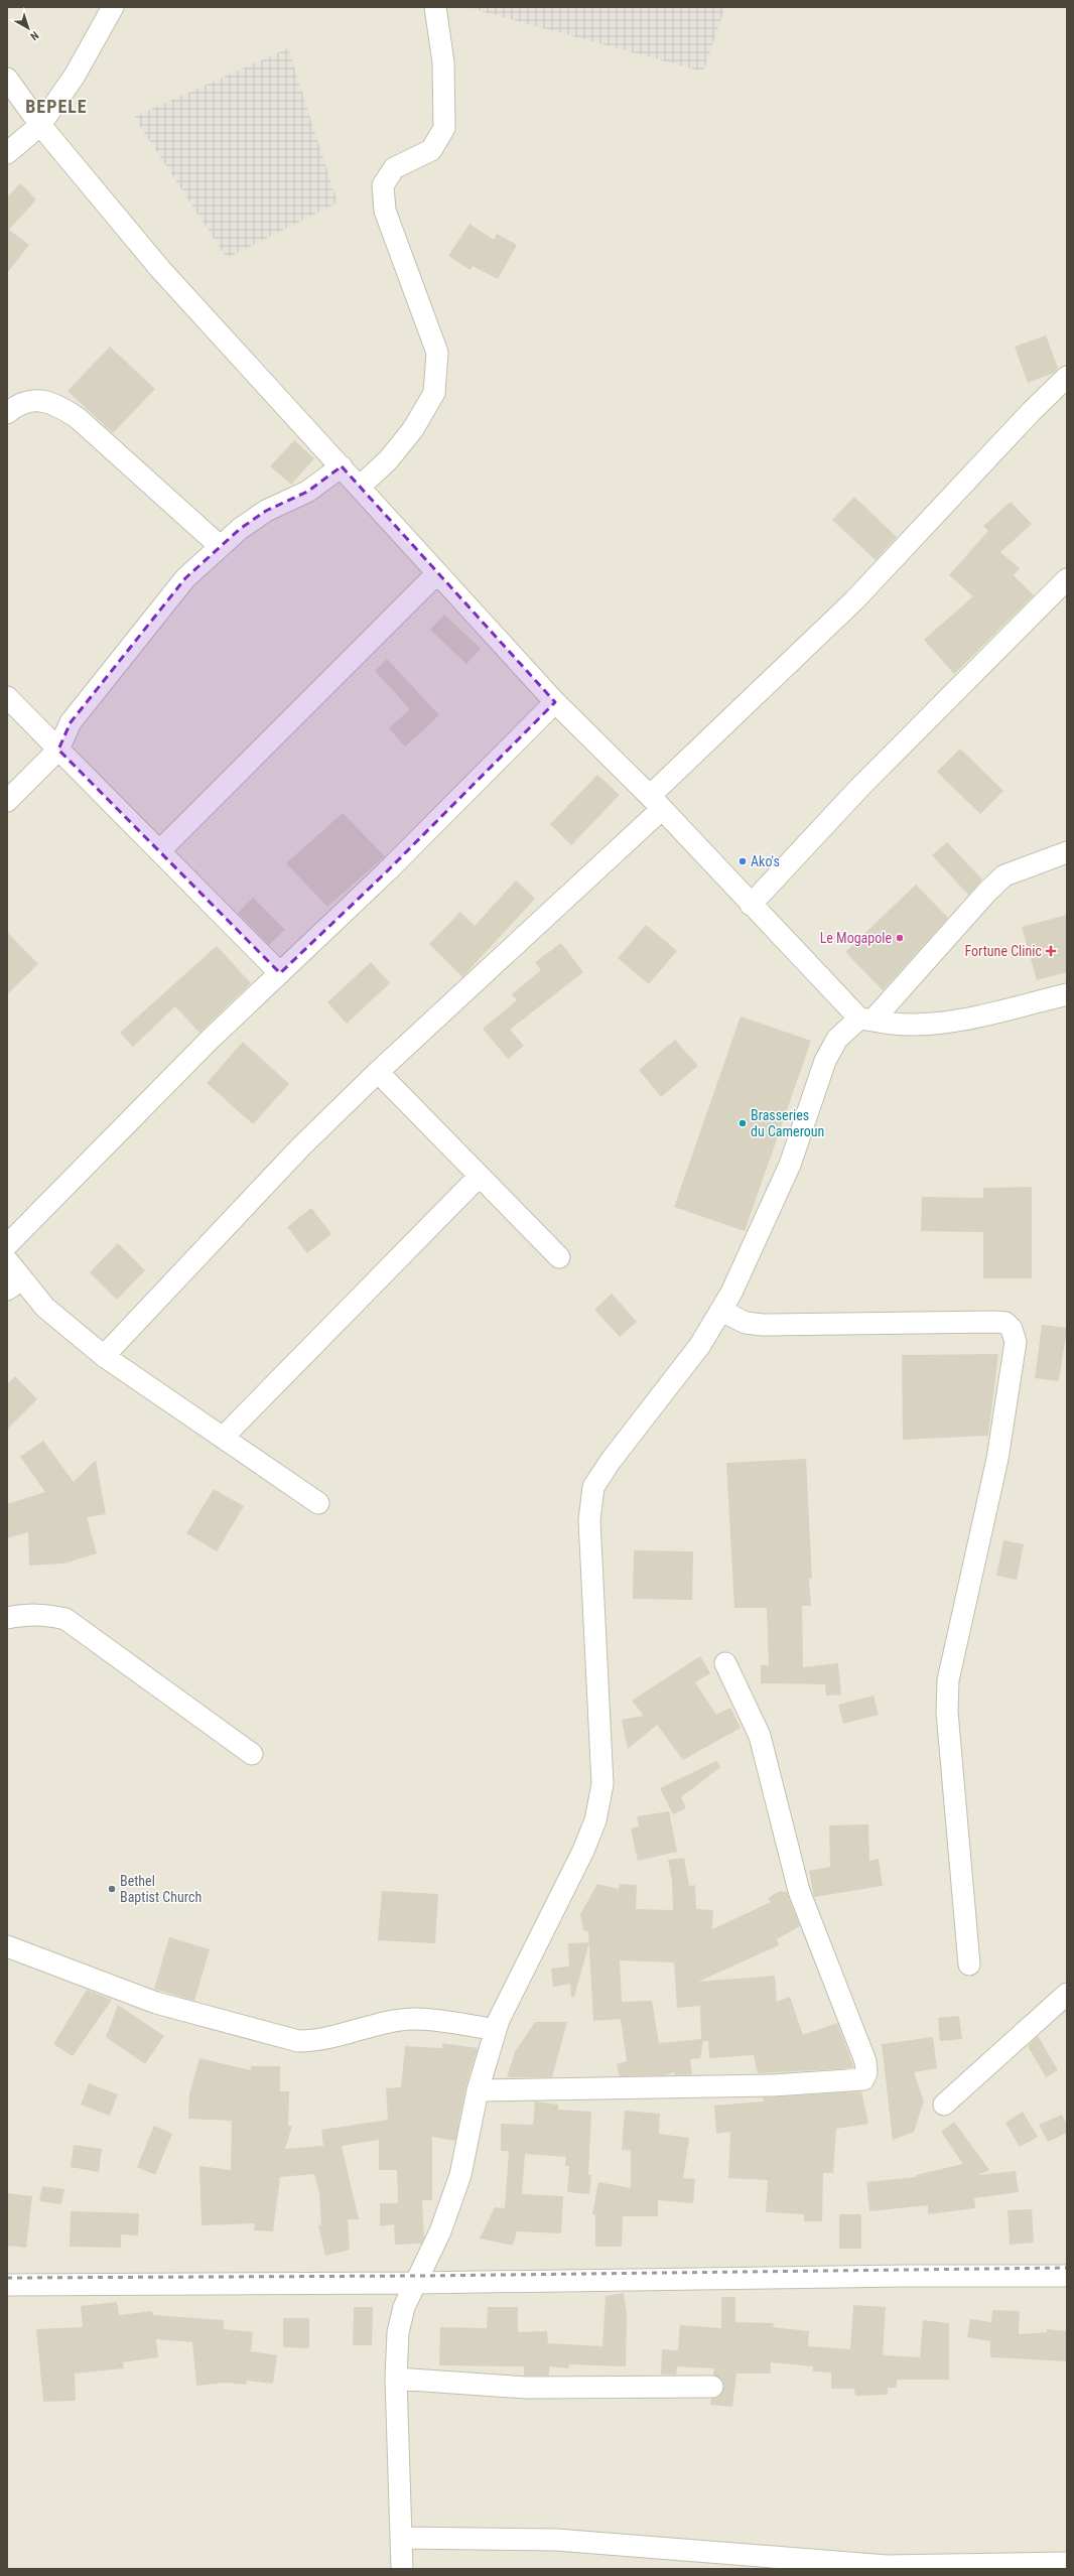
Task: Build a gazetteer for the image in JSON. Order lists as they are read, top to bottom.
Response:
{
  "districts": ["BEPELE"],
  "places": {
    "other": [
      "Ako's",
      "Le Mogapole",
      "Brasseries du Cameroun",
      "Bethel Baptist Church"
    ],
    "health": ["Fortune Clinic"]
  },
  "north": "bottom right"
}
